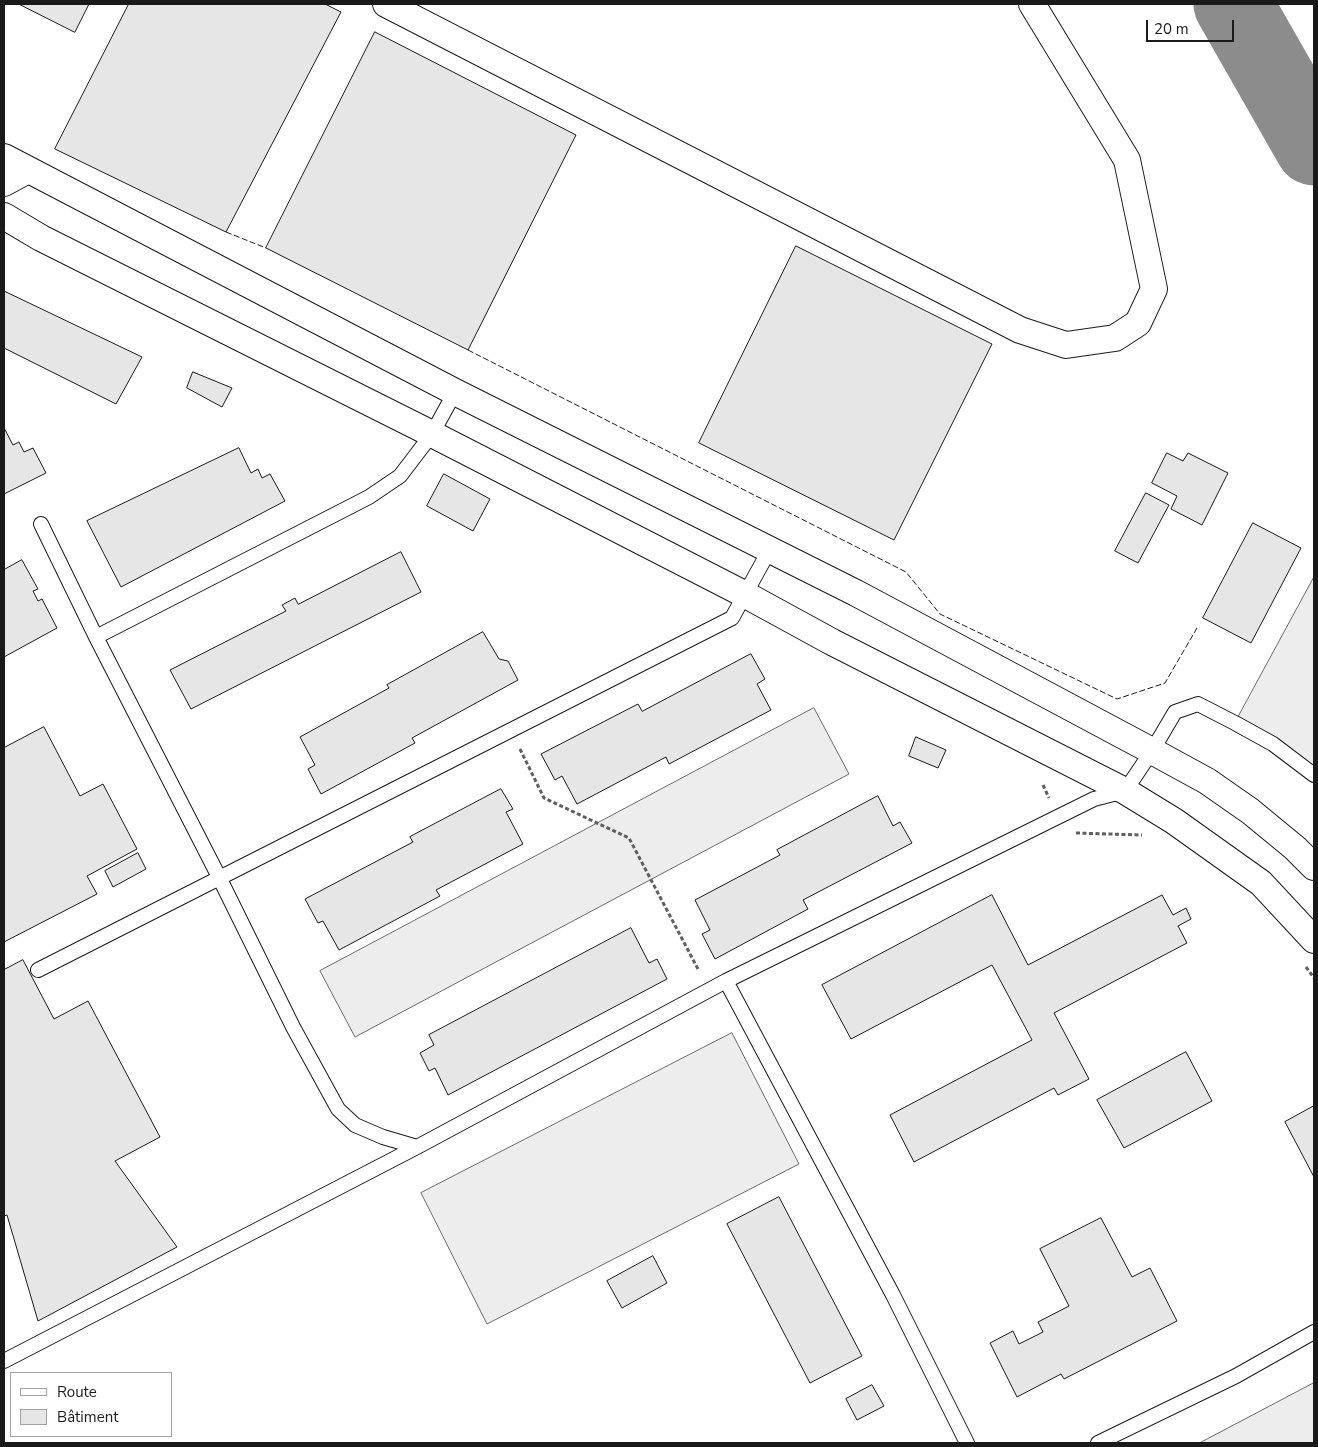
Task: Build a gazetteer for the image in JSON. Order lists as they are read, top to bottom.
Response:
{
  "legend": ["Route", "Bâtiment"],
  "scale_bar": "20 m"
}
